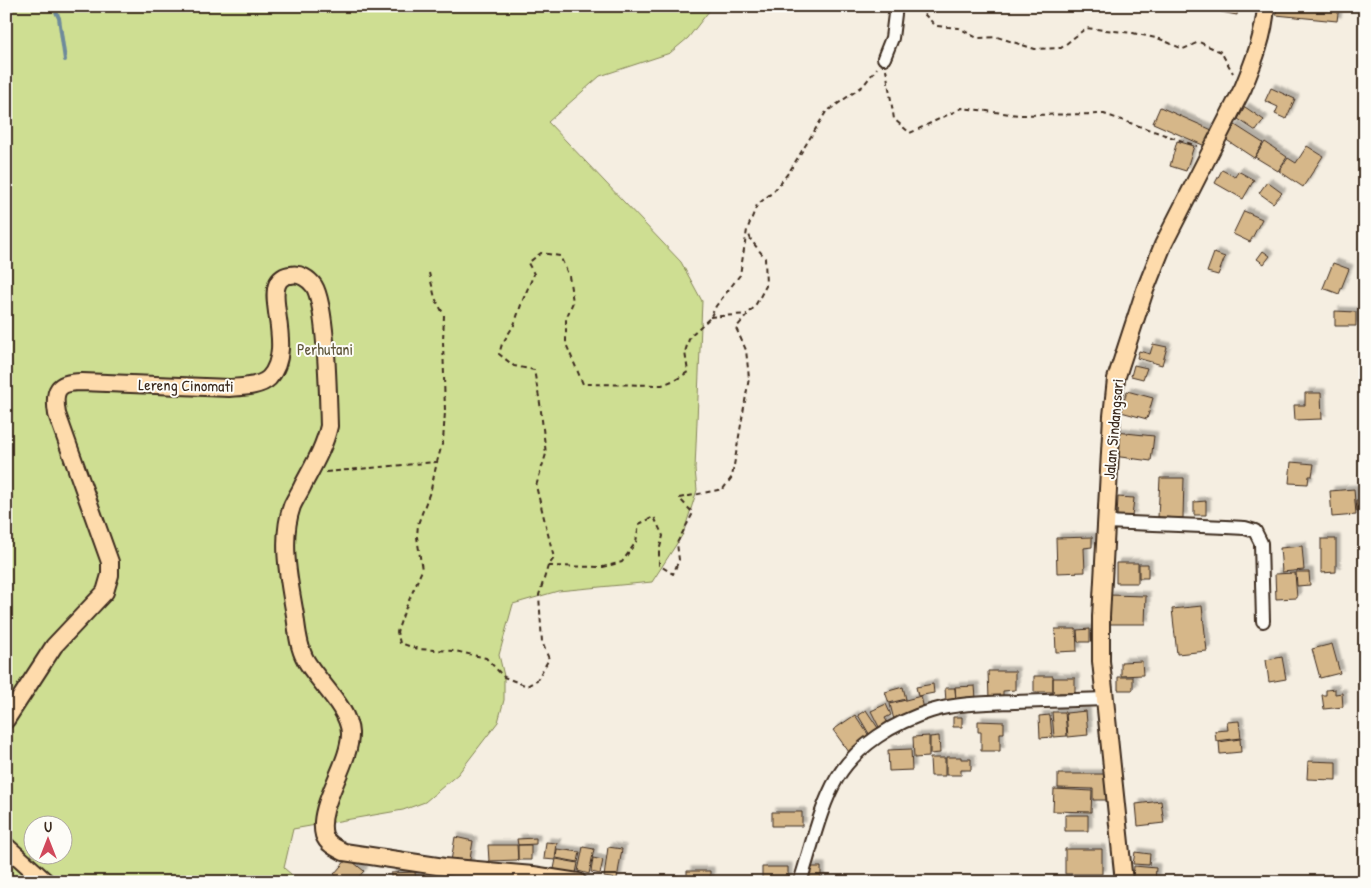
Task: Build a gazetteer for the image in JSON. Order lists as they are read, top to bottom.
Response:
{
  "streets": {
    "main road": ["Lereng Cinomati", "Jalan Sindangsari"]
  },
  "parks": ["Perhutani"],
  "north": "top"
}
